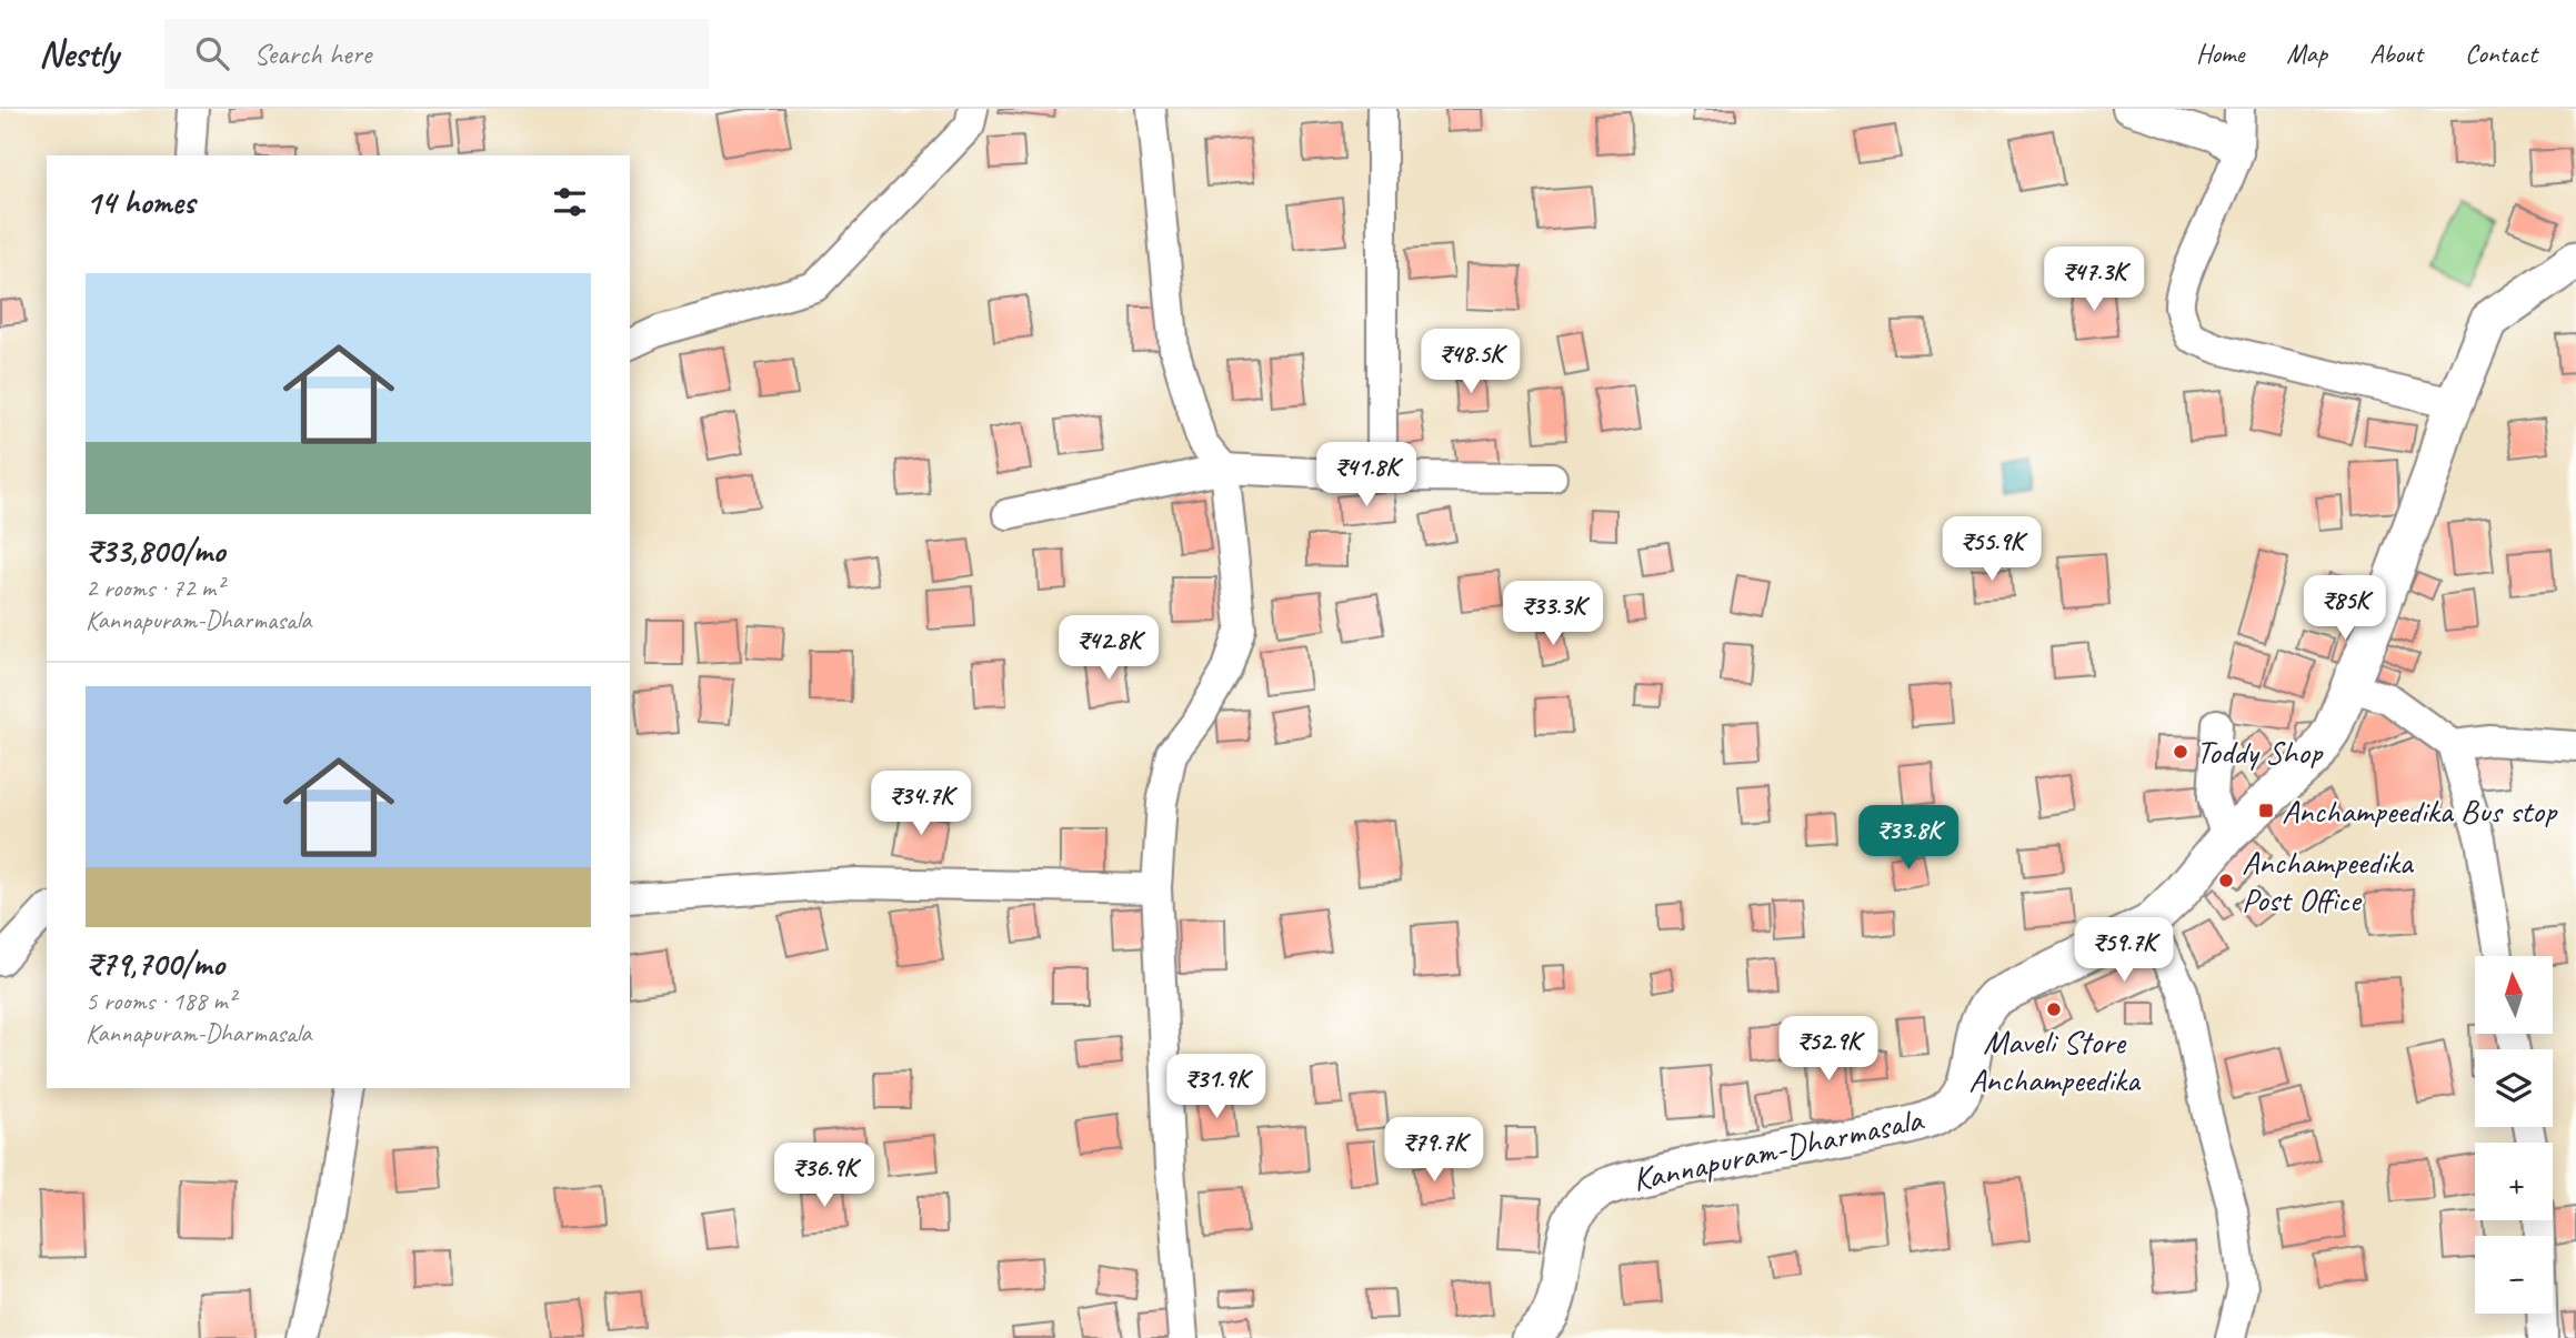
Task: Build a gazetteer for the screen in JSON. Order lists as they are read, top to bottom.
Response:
{
  "streets": {
    "main road": ["Kannapuram-Dharmasala"]
  },
  "places": {
    "other": ["Toddy Shop", "Anchampeedika Post Office", "Maveli Store Anchampeedika"],
    "transit": ["Anchampeedika Bus stop"]
  },
  "north": "top",
  "page": {
    "header": "Nestly",
    "search": "Search here",
    "nav": [
      "Home",
      "Map",
      "About",
      "Contact"
    ],
    "heading": "14 homes",
    "price": [
      "₹47.3K",
      "₹48.5K",
      "₹41.8K",
      "₹55.9K",
      "₹85K",
      "₹33.3K",
      "₹42.8K",
      "₹34.7K",
      "₹33.8K",
      "₹59.7K",
      "₹52.9K",
      "₹31.9K",
      "₹79.7K",
      "₹36.9K"
    ],
    "list": [
      {
        "name": "₹33,800/mo",
        "note": "2 rooms · 72 m² · Kannapuram-Dharmasala"
      },
      {
        "name": "₹79,700/mo",
        "note": "5 rooms · 188 m² · Kannapuram-Dharmasala"
      }
    ],
    "map_buttons": ["+", "−"]
  }
}
